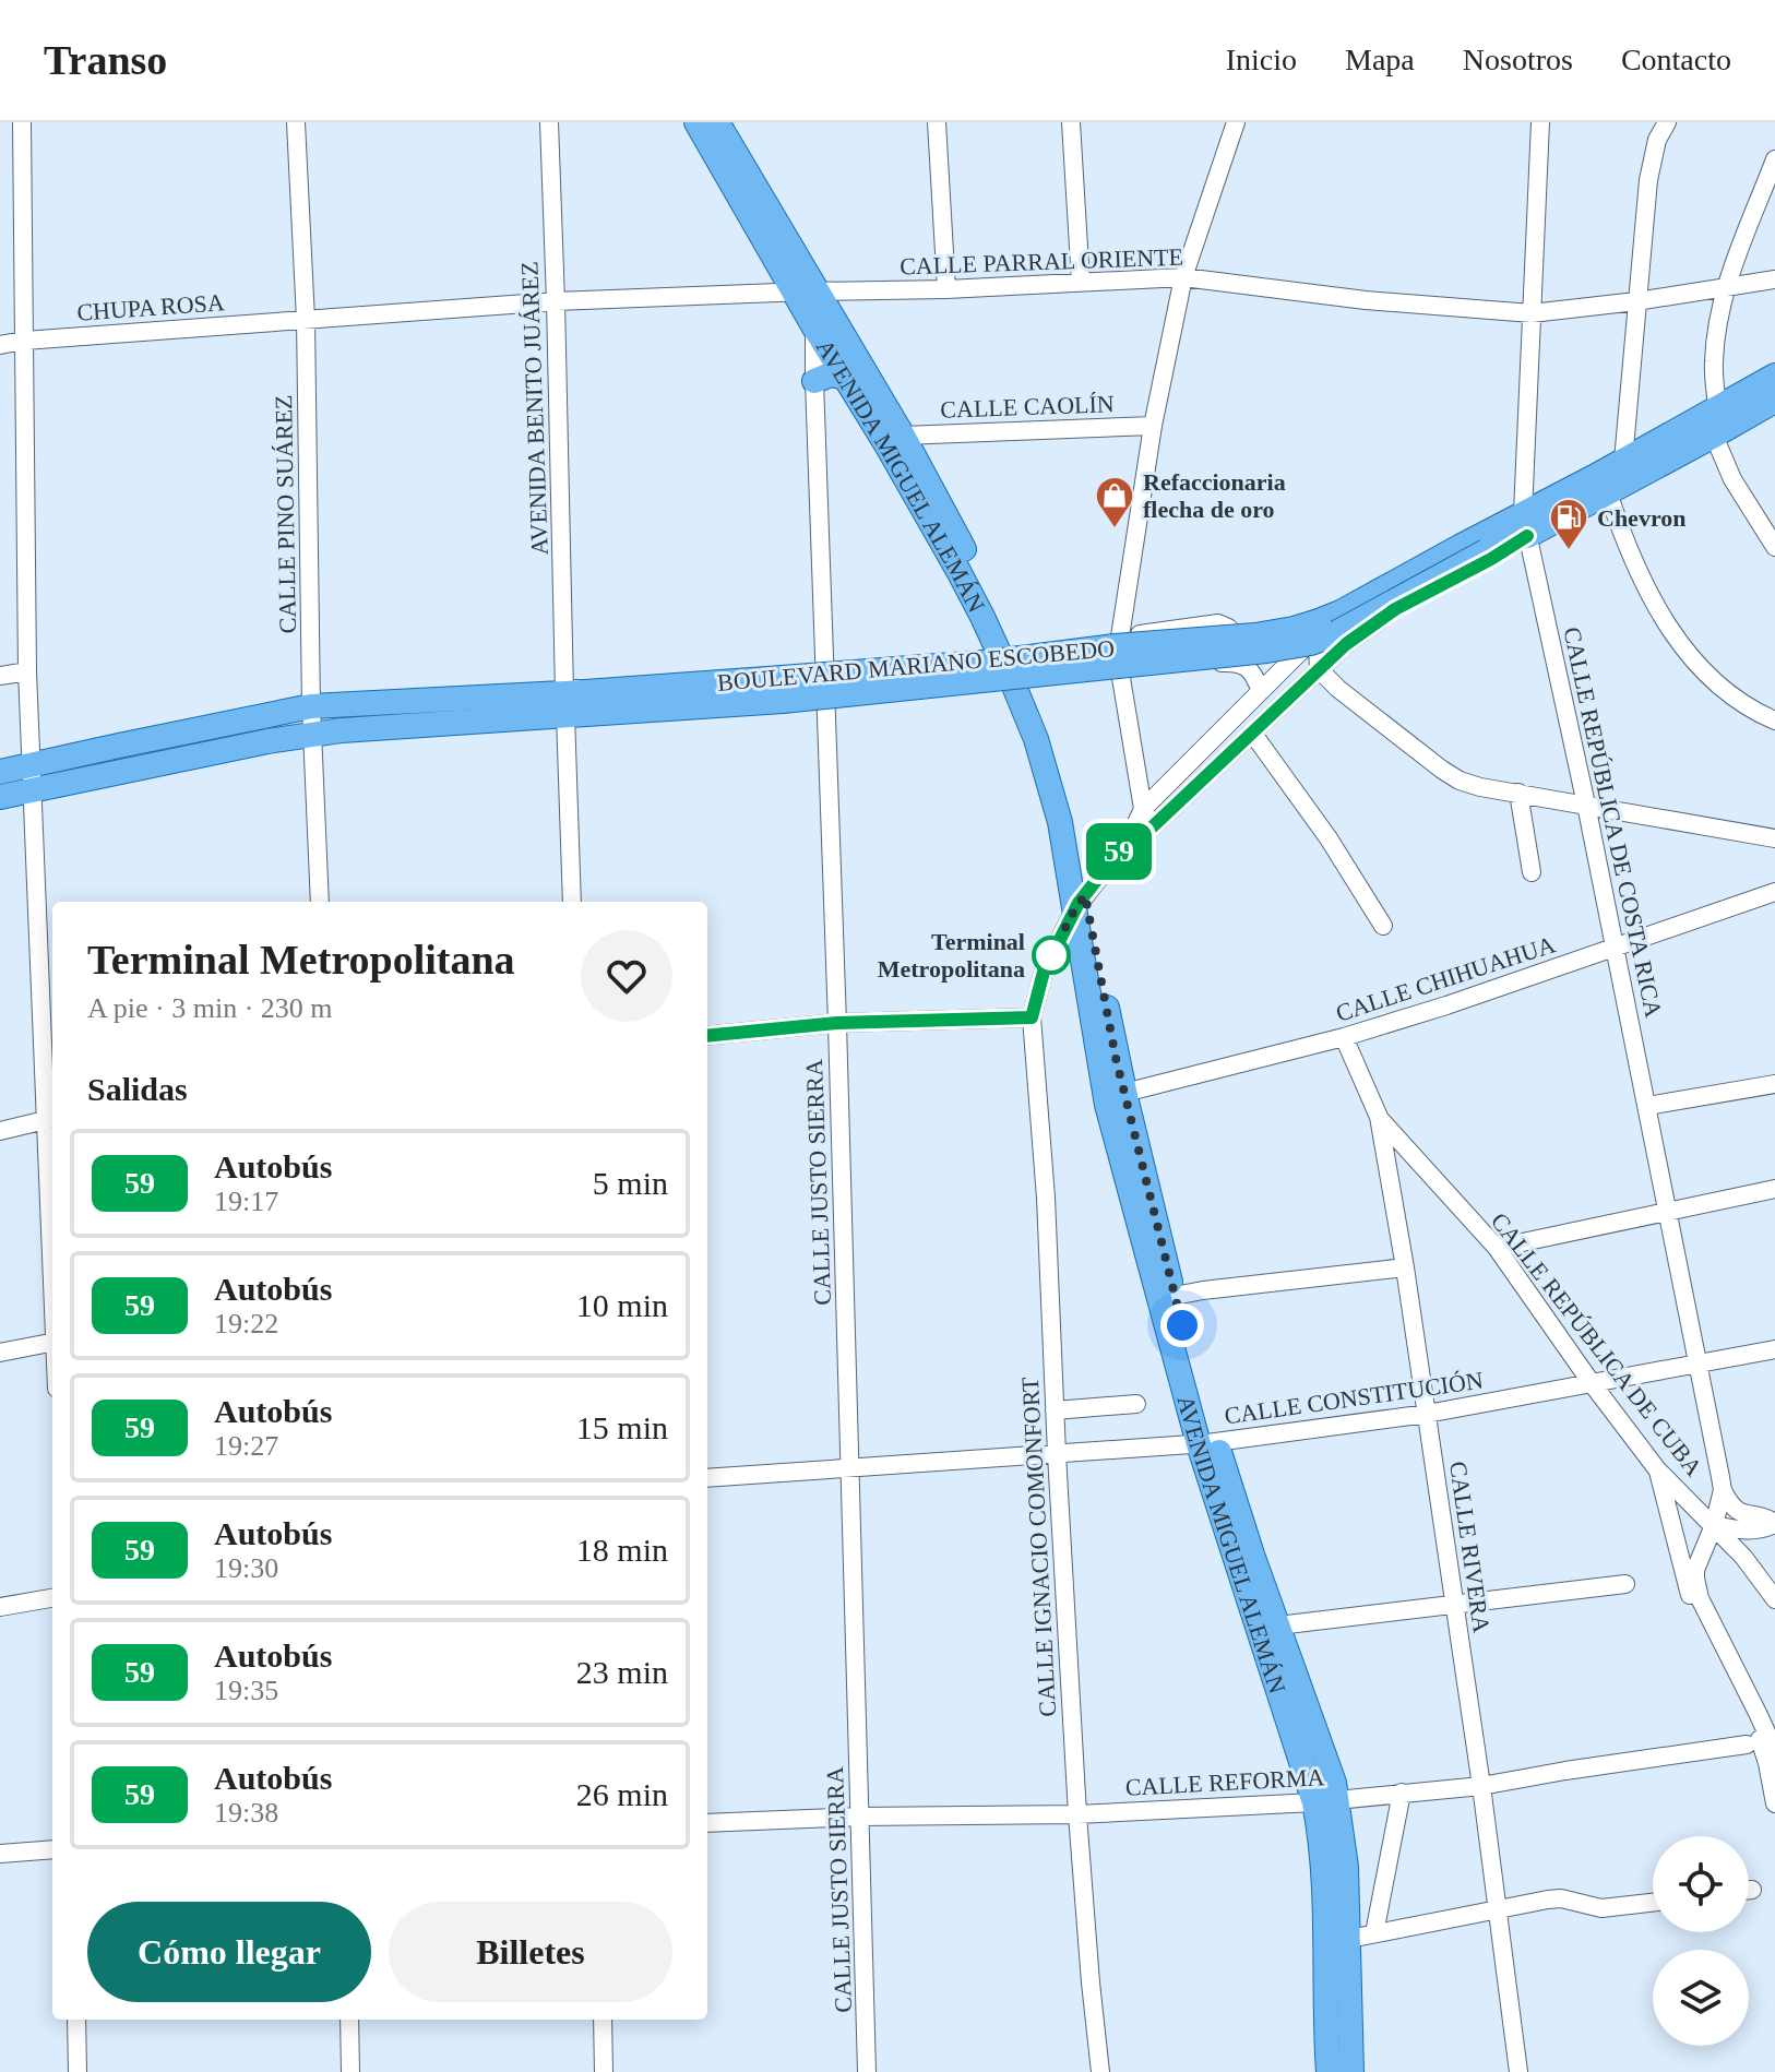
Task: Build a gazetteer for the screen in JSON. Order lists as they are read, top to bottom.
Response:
{
  "streets": {
    "main road": ["AVENIDA MIGUEL ALEMÁN", "BOULEVARD MARIANO ESCOBEDO"],
    "street": [
      "CALLE PARRAL ORIENTE",
      "CHUPA ROSA",
      "CALLE CAOLÍN",
      "AVENIDA BENITO JUÁREZ",
      "CALLE PINO SUÁREZ",
      "CALLE REPÚBLICA DE COSTA RICA",
      "CALLE CHIHUAHUA",
      "CALLE JUSTO SIERRA",
      "CALLE REPÚBLICA DE CUBA",
      "CALLE CONSTITUCIÓN",
      "CALLE IGNACIO COMONFORT",
      "CALLE RIVERA",
      "CALLE REFORMA"
    ]
  },
  "crossings": [
    ["CALLE PARRAL ORIENTE", "CHUPA ROSA"],
    ["CALLE PARRAL ORIENTE", "AVENIDA BENITO JUÁREZ"],
    ["CALLE PARRAL ORIENTE", "AVENIDA MIGUEL ALEMÁN"],
    ["CALLE PARRAL ORIENTE", "CALLE PINO SUÁREZ"],
    ["CALLE PARRAL ORIENTE", "CALLE REPÚBLICA DE COSTA RICA"],
    ["CHUPA ROSA", "CALLE PINO SUÁREZ"],
    ["CALLE CAOLÍN", "AVENIDA MIGUEL ALEMÁN"],
    ["AVENIDA BENITO JUÁREZ", "BOULEVARD MARIANO ESCOBEDO"],
    ["AVENIDA MIGUEL ALEMÁN", "CALLE CHIHUAHUA"],
    ["AVENIDA MIGUEL ALEMÁN", "CALLE JUSTO SIERRA"],
    ["AVENIDA MIGUEL ALEMÁN", "CALLE CONSTITUCIÓN"],
    ["AVENIDA MIGUEL ALEMÁN", "CALLE IGNACIO COMONFORT"],
    ["AVENIDA MIGUEL ALEMÁN", "CALLE REFORMA"],
    ["CALLE PINO SUÁREZ", "BOULEVARD MARIANO ESCOBEDO"],
    ["BOULEVARD MARIANO ESCOBEDO", "CALLE REPÚBLICA DE COSTA RICA"],
    ["CALLE REPÚBLICA DE COSTA RICA", "CALLE CHIHUAHUA"],
    ["CALLE REPÚBLICA DE COSTA RICA", "CALLE REPÚBLICA DE CUBA"],
    ["CALLE REPÚBLICA DE COSTA RICA", "CALLE CONSTITUCIÓN"],
    ["CALLE CHIHUAHUA", "CALLE RIVERA"],
    ["CALLE JUSTO SIERRA", "CALLE CONSTITUCIÓN"],
    ["CALLE JUSTO SIERRA", "CALLE REFORMA"],
    ["CALLE REPÚBLICA DE CUBA", "CALLE CONSTITUCIÓN"],
    ["CALLE REPÚBLICA DE CUBA", "CALLE RIVERA"],
    ["CALLE CONSTITUCIÓN", "CALLE IGNACIO COMONFORT"],
    ["CALLE CONSTITUCIÓN", "CALLE RIVERA"],
    ["CALLE IGNACIO COMONFORT", "CALLE REFORMA"],
    ["CALLE RIVERA", "CALLE REFORMA"]
  ],
  "places": {
    "shop": ["Refaccionaria flecha de oro"],
    "fuel station": ["Chevron"],
    "other": ["Terminal Metropolitana"]
  },
  "lines": ["bus line 59"],
  "page": {
    "header": "Transo",
    "nav": [
      "Inicio",
      "Mapa",
      "Nosotros",
      "Contacto"
    ],
    "on_map": "59",
    "heading": [
      ["Terminal Metropolitana", "A pie · 3 min · 230 m"],
      "Salidas"
    ],
    "list": [
      {
        "mark": "59",
        "name": "Autobús",
        "note": "19:17",
        "value": "5 min"
      },
      {
        "mark": "59",
        "name": "Autobús",
        "note": "19:22",
        "value": "10 min"
      },
      {
        "mark": "59",
        "name": "Autobús",
        "note": "19:27",
        "value": "15 min"
      },
      {
        "mark": "59",
        "name": "Autobús",
        "note": "19:30",
        "value": "18 min"
      },
      {
        "mark": "59",
        "name": "Autobús",
        "note": "19:35",
        "value": "23 min"
      },
      {
        "mark": "59",
        "name": "Autobús",
        "note": "19:38",
        "value": "26 min"
      }
    ],
    "buttons": ["Cómo llegar", "Billetes"]
  }
}
